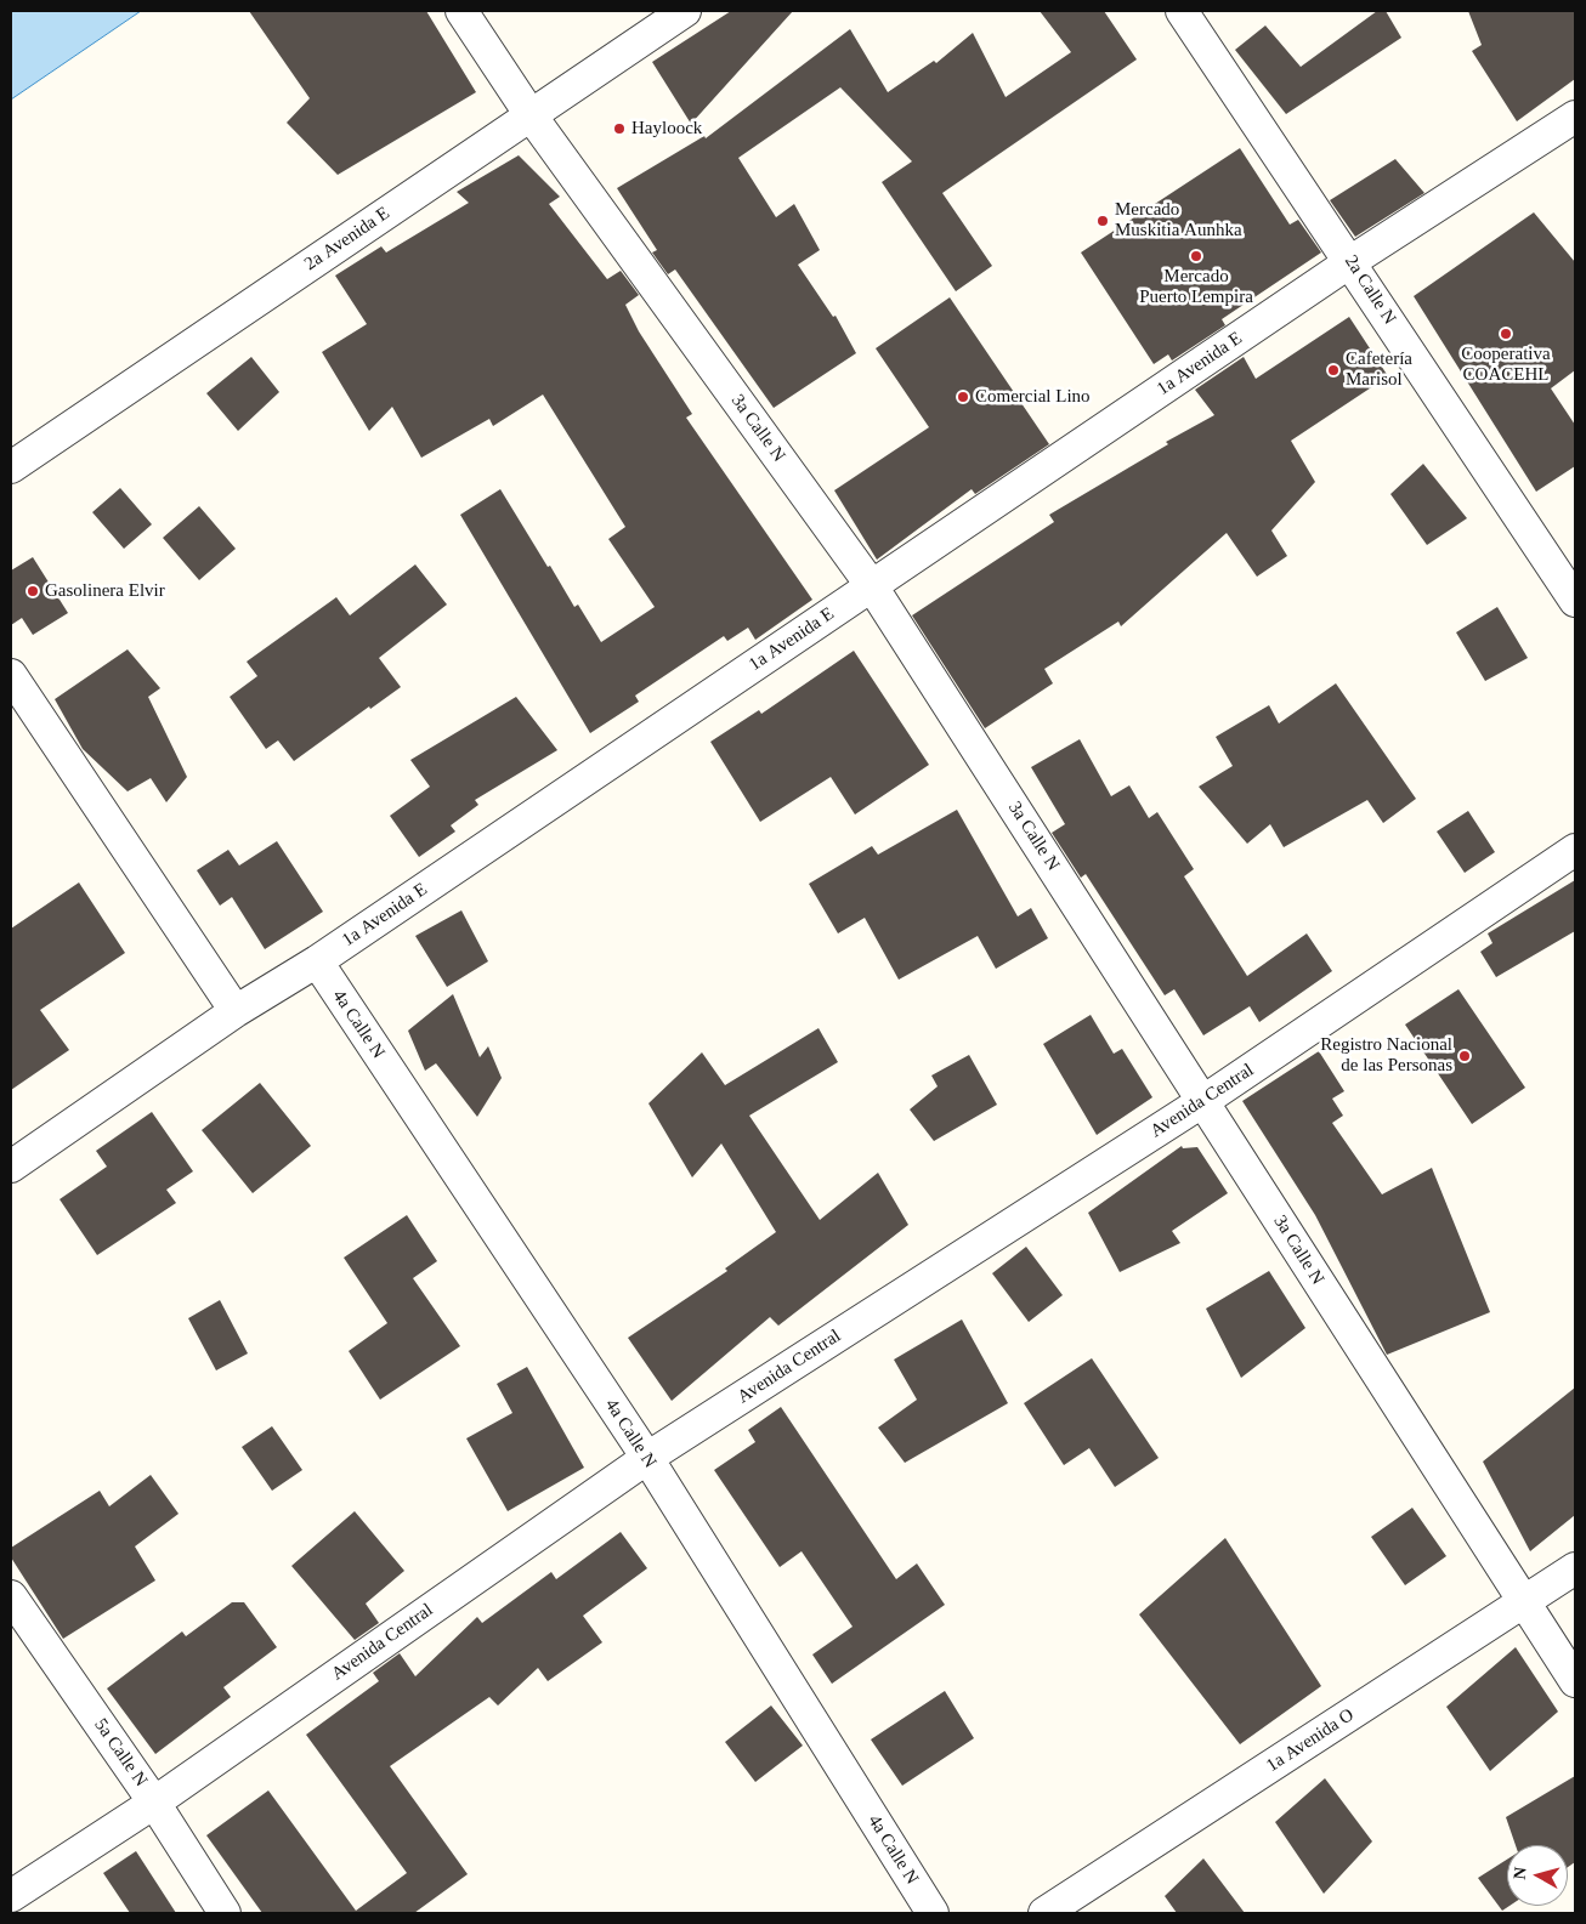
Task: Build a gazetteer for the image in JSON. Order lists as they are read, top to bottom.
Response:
{
  "streets": {
    "street": [
      "2a Avenida E",
      "2a Calle N",
      "1a Avenida E",
      "3a Calle N",
      "4a Calle N",
      "Avenida Central",
      "1a Avenida O",
      "5a Calle N"
    ]
  },
  "crossings": [
    ["2a Avenida E", "3a Calle N"],
    ["2a Calle N", "1a Avenida E"],
    ["1a Avenida E", "3a Calle N"],
    ["1a Avenida E", "4a Calle N"],
    ["3a Calle N", "Avenida Central"],
    ["3a Calle N", "1a Avenida O"],
    ["4a Calle N", "Avenida Central"],
    ["Avenida Central", "5a Calle N"]
  ],
  "places": [
    "Hayloock",
    "Mercado Muskitia Aunhka",
    "Mercado Puerto Lempira",
    "Cooperativa COACEHL",
    "Cafetería Marisol",
    "Comercial Lino",
    "Gasolinera Elvir",
    "Registro Nacional de las Personas"
  ],
  "north": "left"
}
